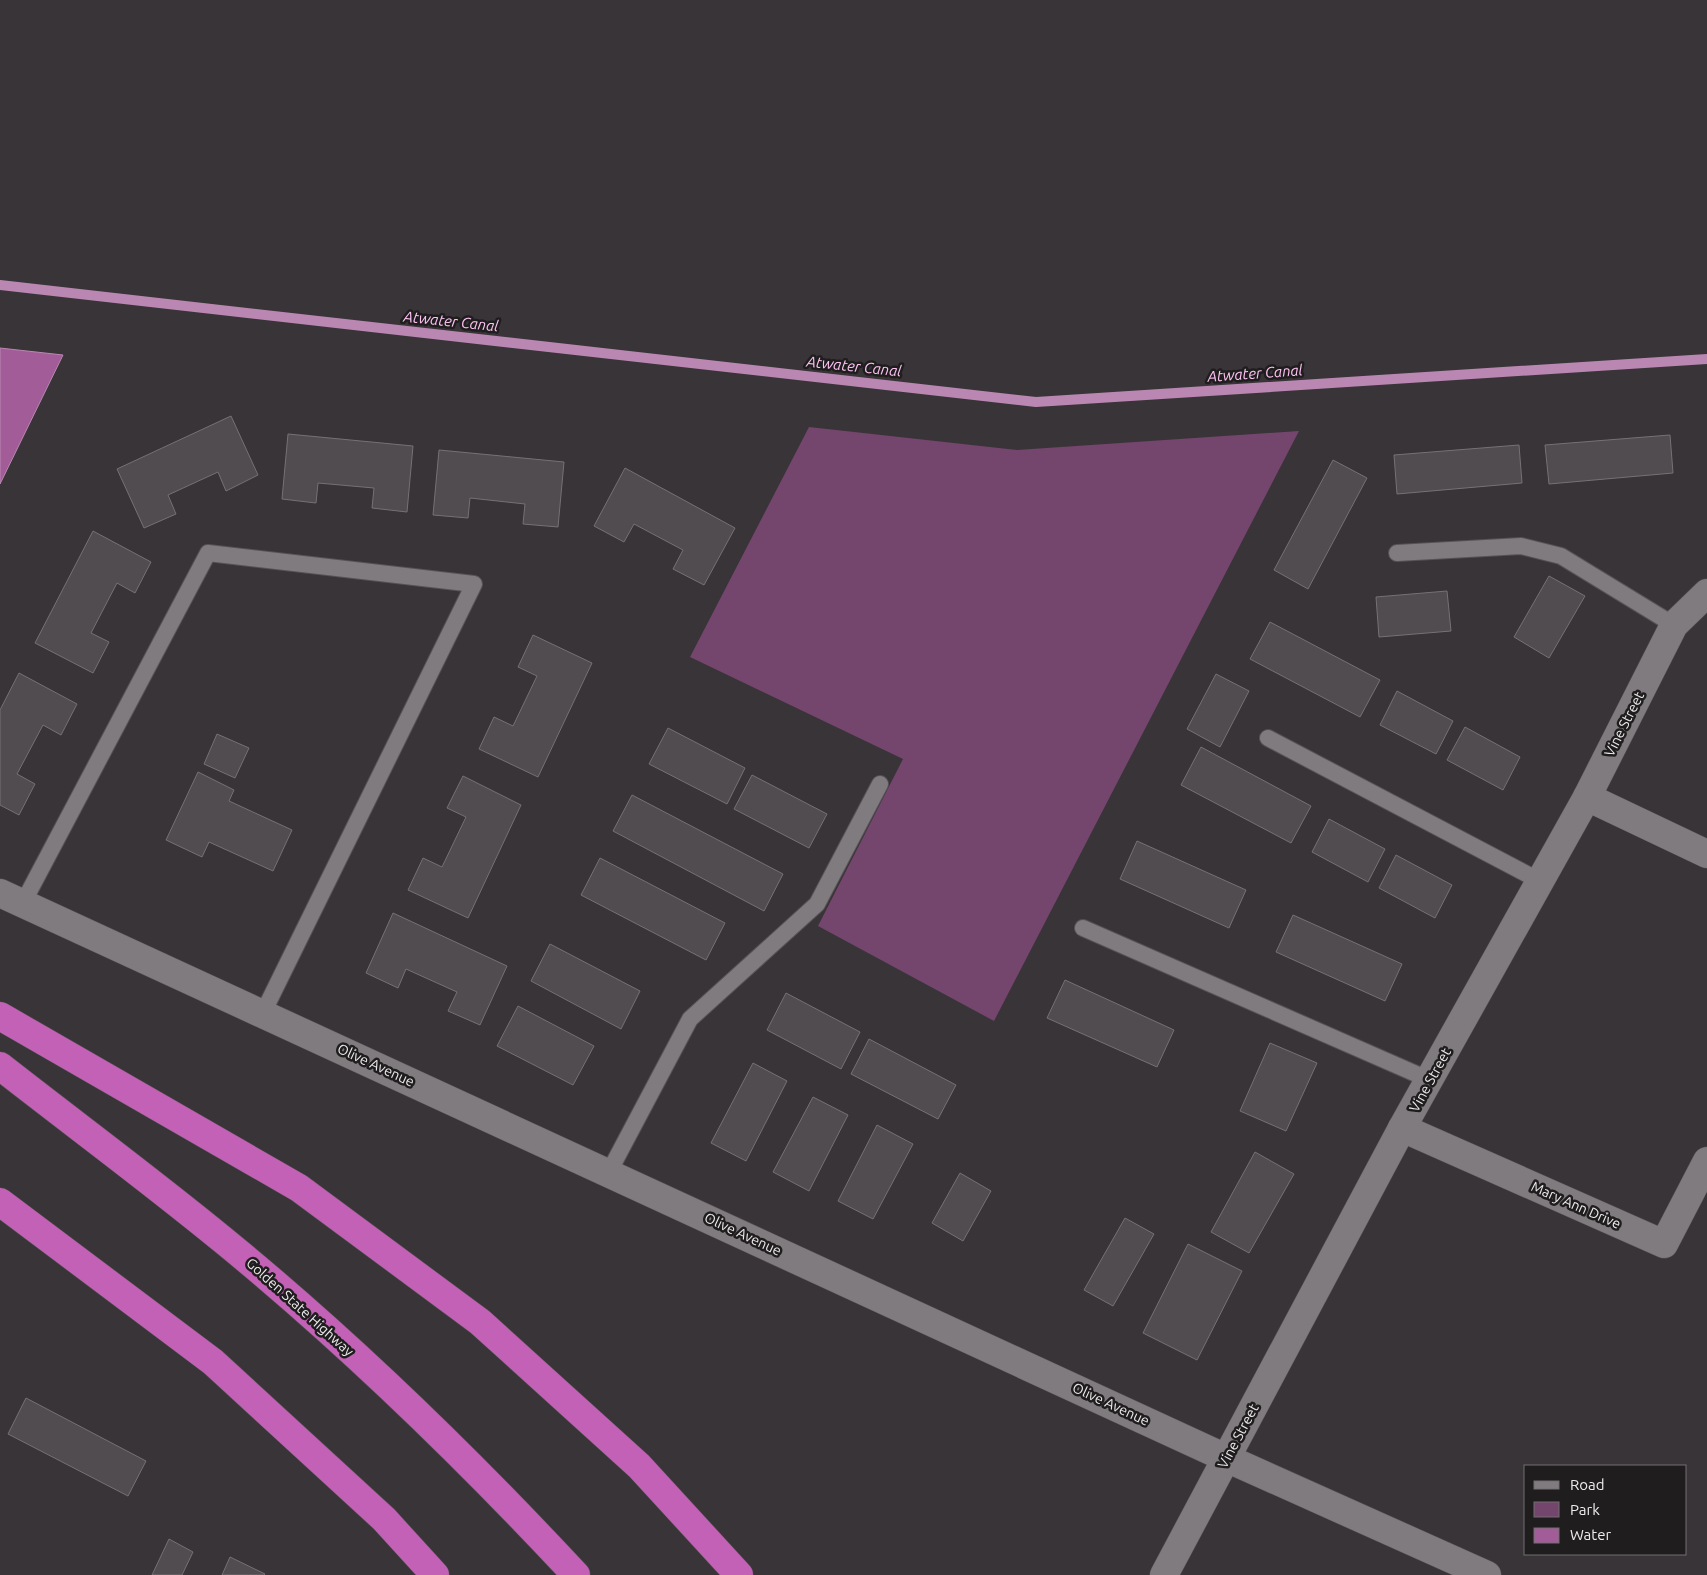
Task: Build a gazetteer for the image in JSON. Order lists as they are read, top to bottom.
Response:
{
  "streets": {
    "highway": ["Golden State Highway"],
    "street": ["Vine Street", "Olive Avenue", "Mary Ann Drive"]
  },
  "crossings": [
    ["Vine Street", "Olive Avenue"],
    ["Vine Street", "Mary Ann Drive"]
  ],
  "water": ["Atwater Canal"],
  "legend": ["Road", "Park", "Water"]
}
